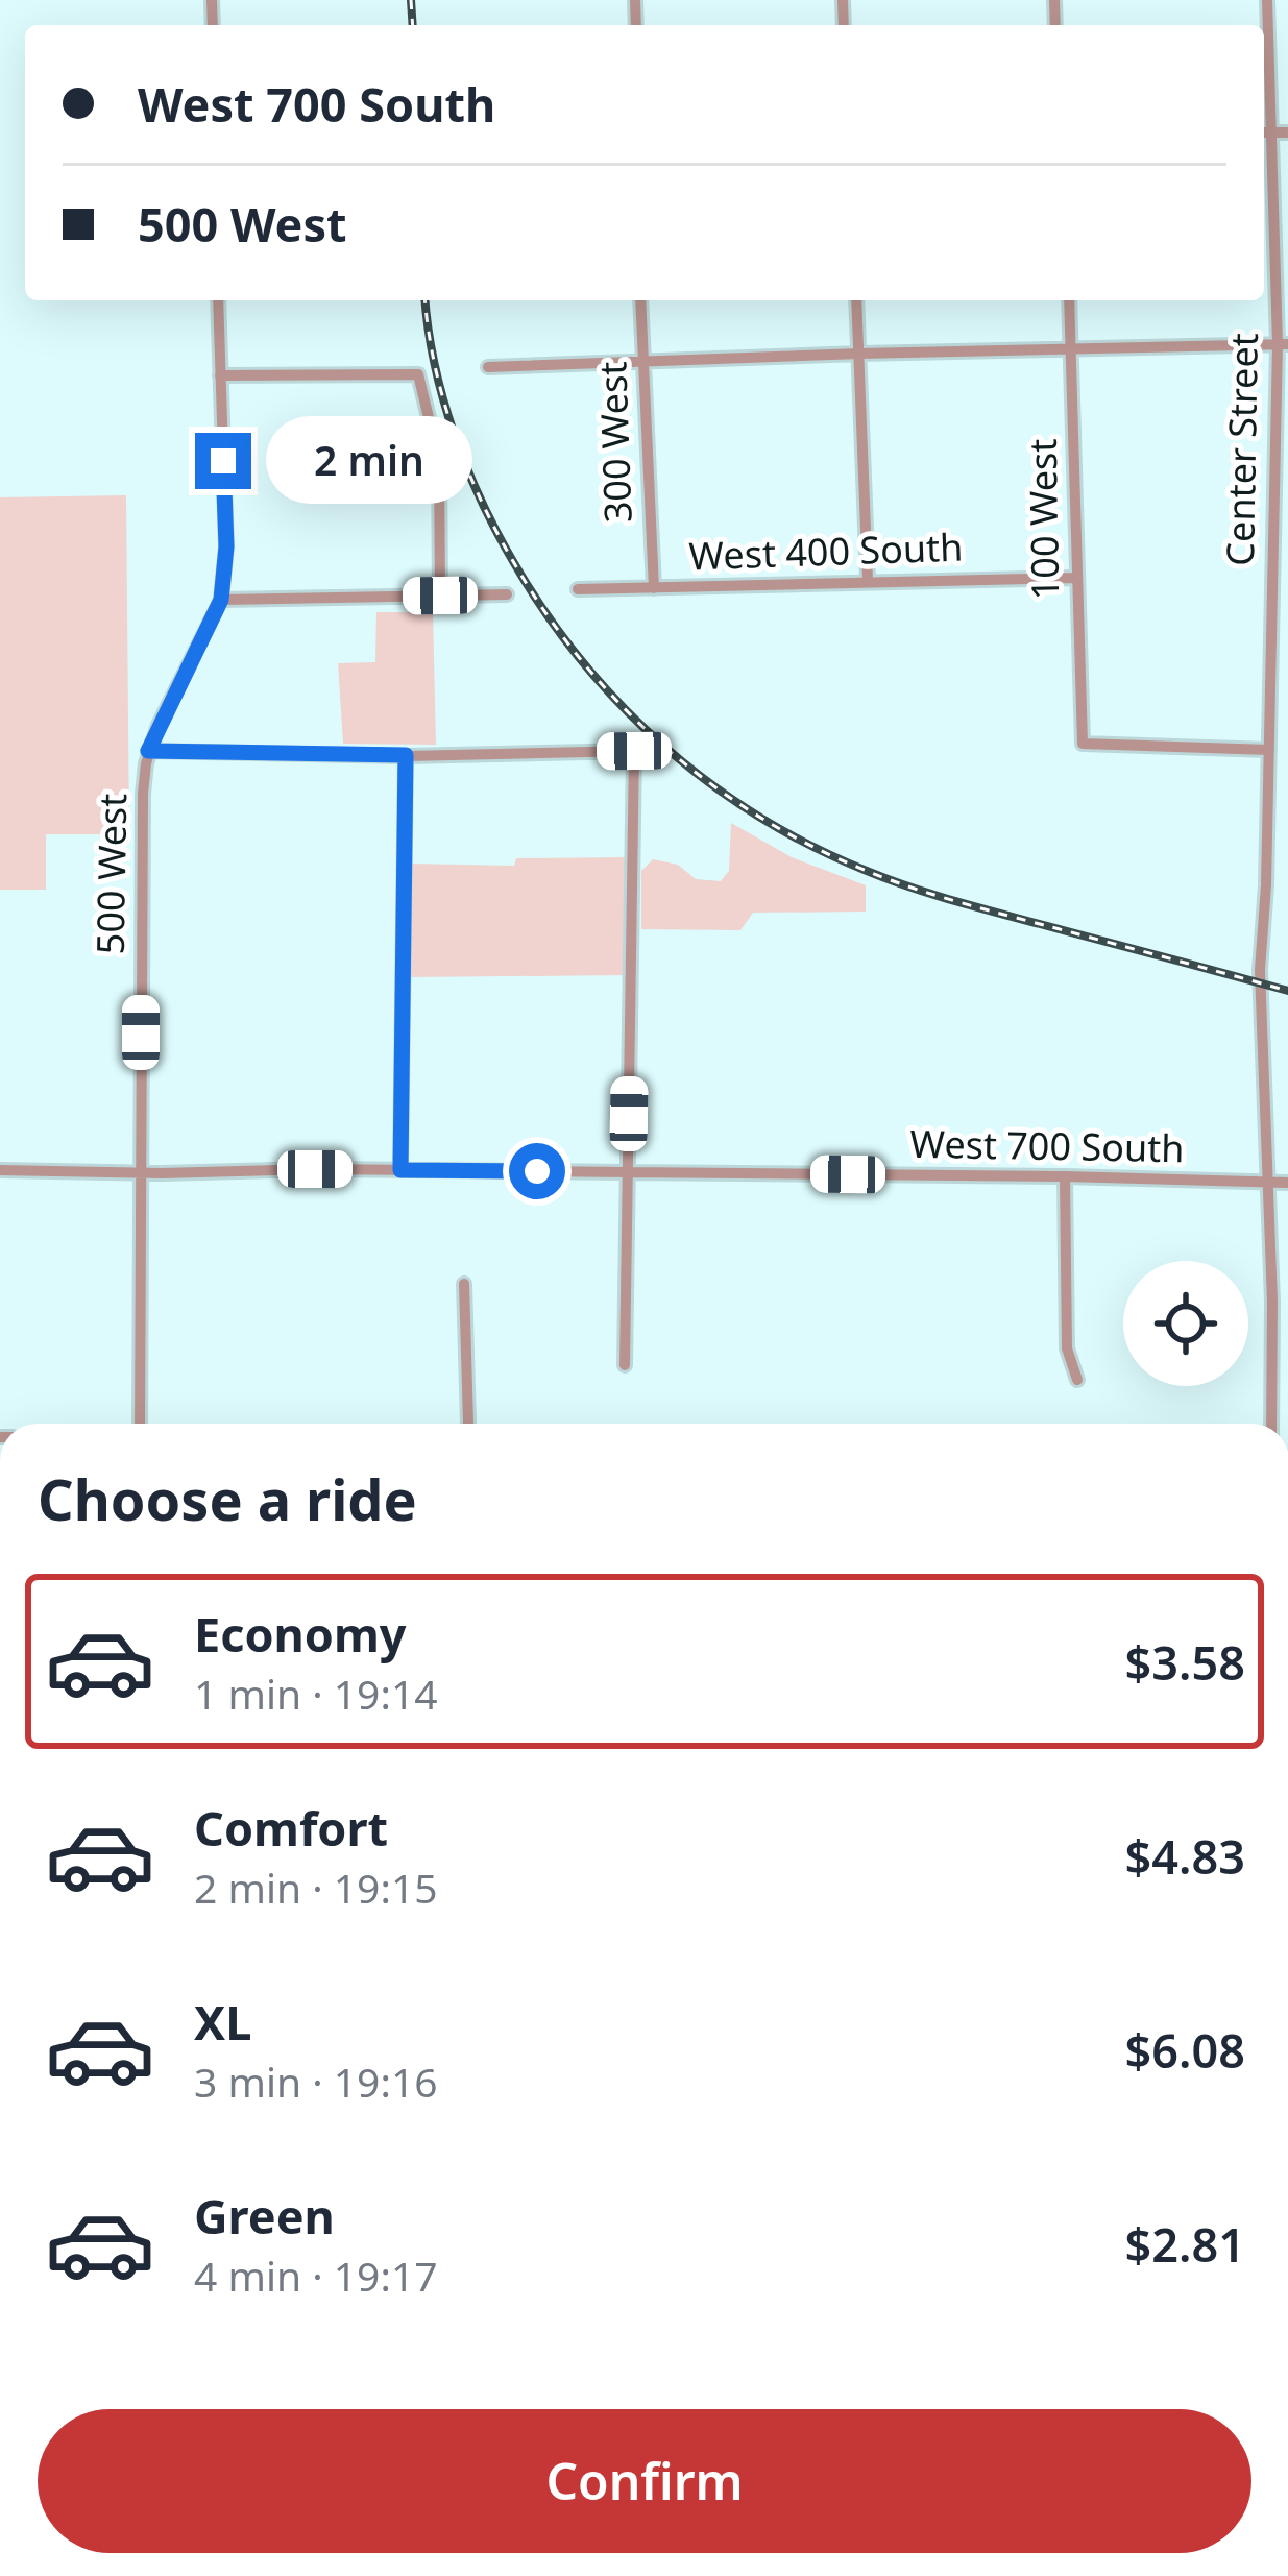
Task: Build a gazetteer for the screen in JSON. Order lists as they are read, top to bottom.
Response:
{
  "streets": {
    "street": [
      "300 West",
      "Center Street",
      "100 West",
      "West 400 South",
      "500 West",
      "West 700 South"
    ]
  },
  "crossings": [
    ["300 West", "West 400 South"],
    ["Center Street", "100 West"],
    ["Center Street", "West 700 South"],
    ["100 West", "West 400 South"],
    ["500 West", "West 700 South"]
  ],
  "page": {
    "banner": ["West 700 South", "500 West"],
    "bubble": "2 min",
    "heading": "Choose a ride",
    "list": [
      {
        "name": "Economy",
        "note": "1 min · 19:14",
        "value": "$3.58"
      },
      {
        "name": "Comfort",
        "note": "2 min · 19:15",
        "value": "$4.83"
      },
      {
        "name": "XL",
        "note": "3 min · 19:16",
        "value": "$6.08"
      },
      {
        "name": "Green",
        "note": "4 min · 19:17",
        "value": "$2.81"
      }
    ],
    "buttons": "Confirm"
  }
}
